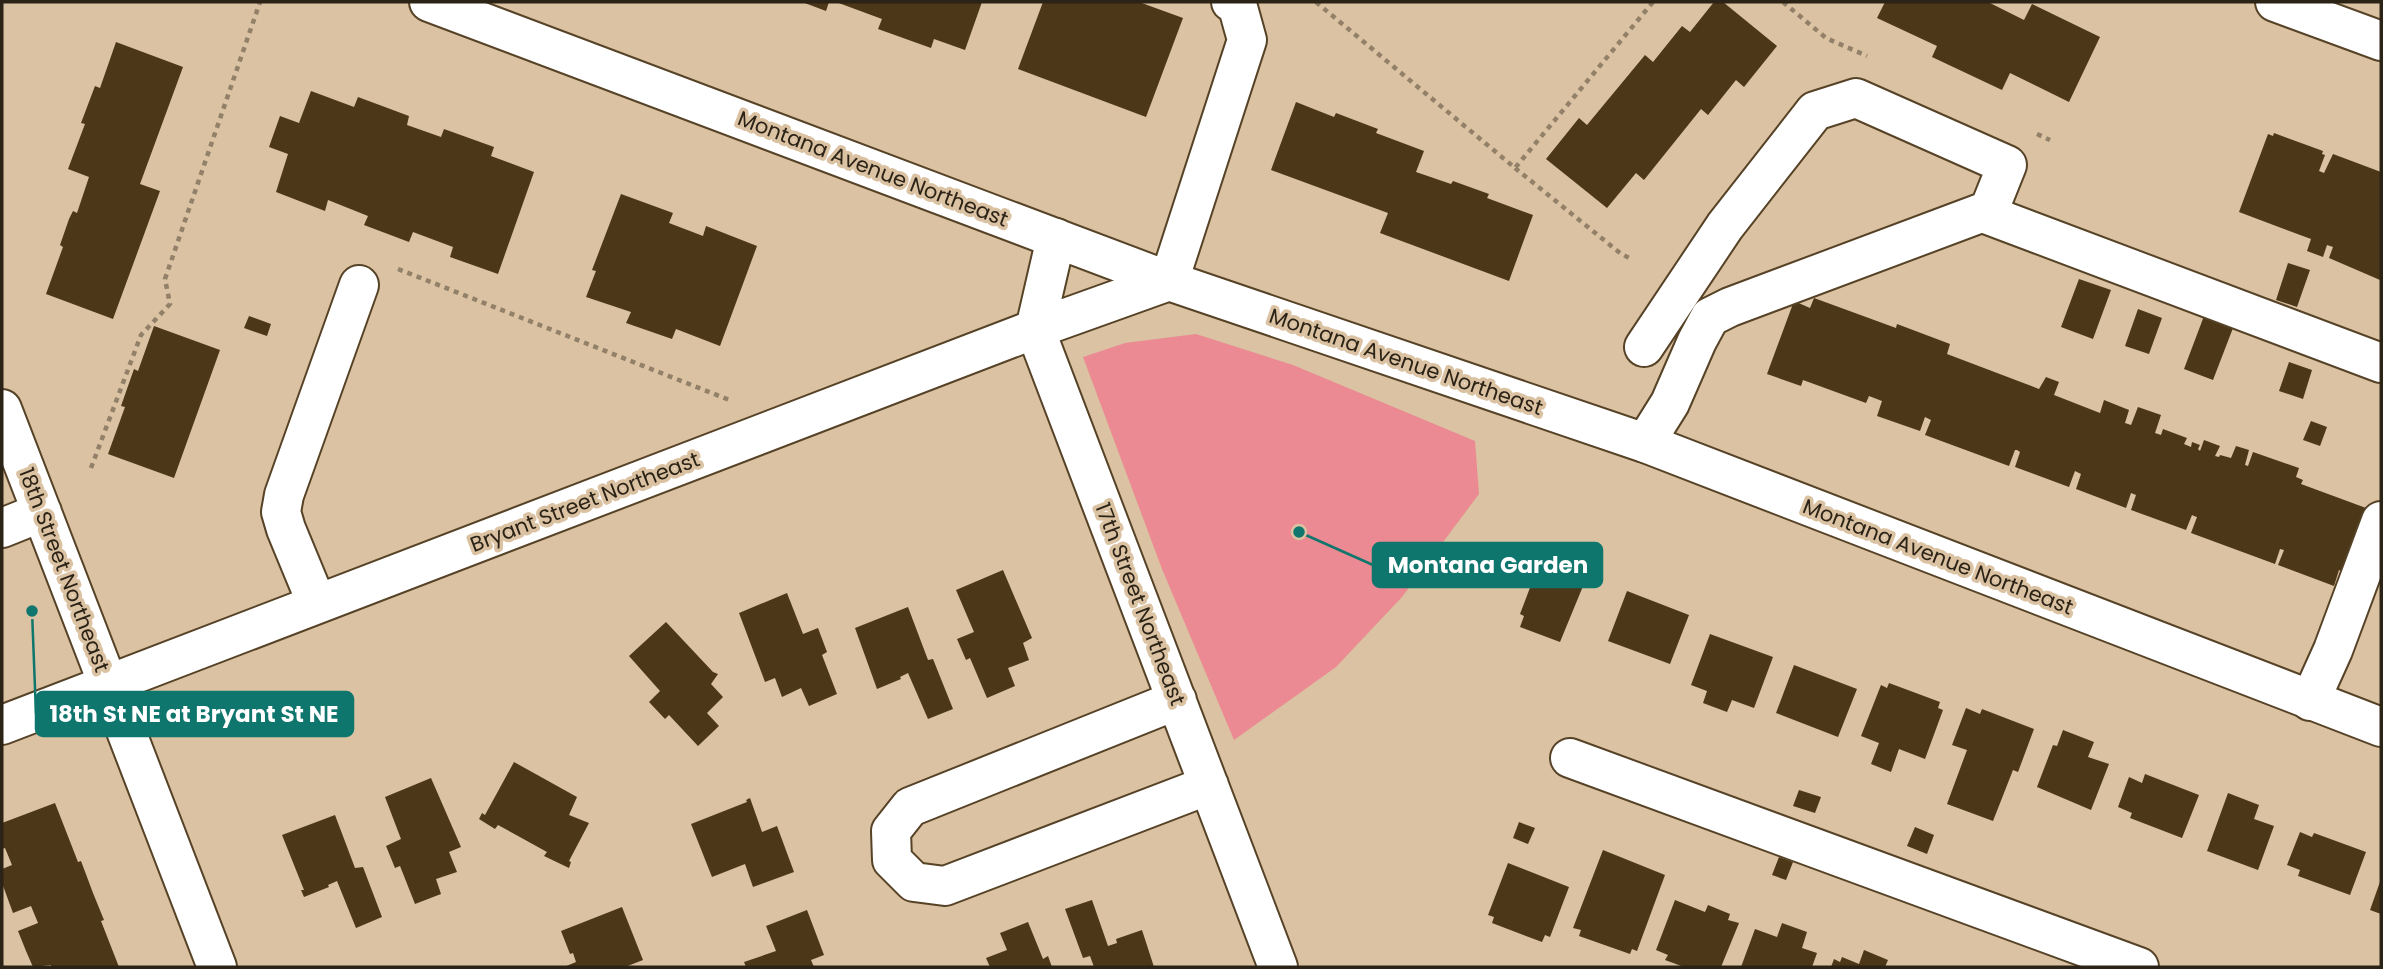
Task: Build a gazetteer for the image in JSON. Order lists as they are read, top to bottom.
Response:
{
  "streets": {
    "street": [
      "Montana Avenue Northeast",
      "Bryant Street Northeast",
      "18th Street Northeast",
      "17th Street Northeast"
    ]
  },
  "crossings": [
    ["Montana Avenue Northeast", "Bryant Street Northeast"],
    ["Bryant Street Northeast", "18th Street Northeast"],
    ["Bryant Street Northeast", "17th Street Northeast"]
  ],
  "places": ["Montana Garden", "18th St NE at Bryant St NE"]
}
